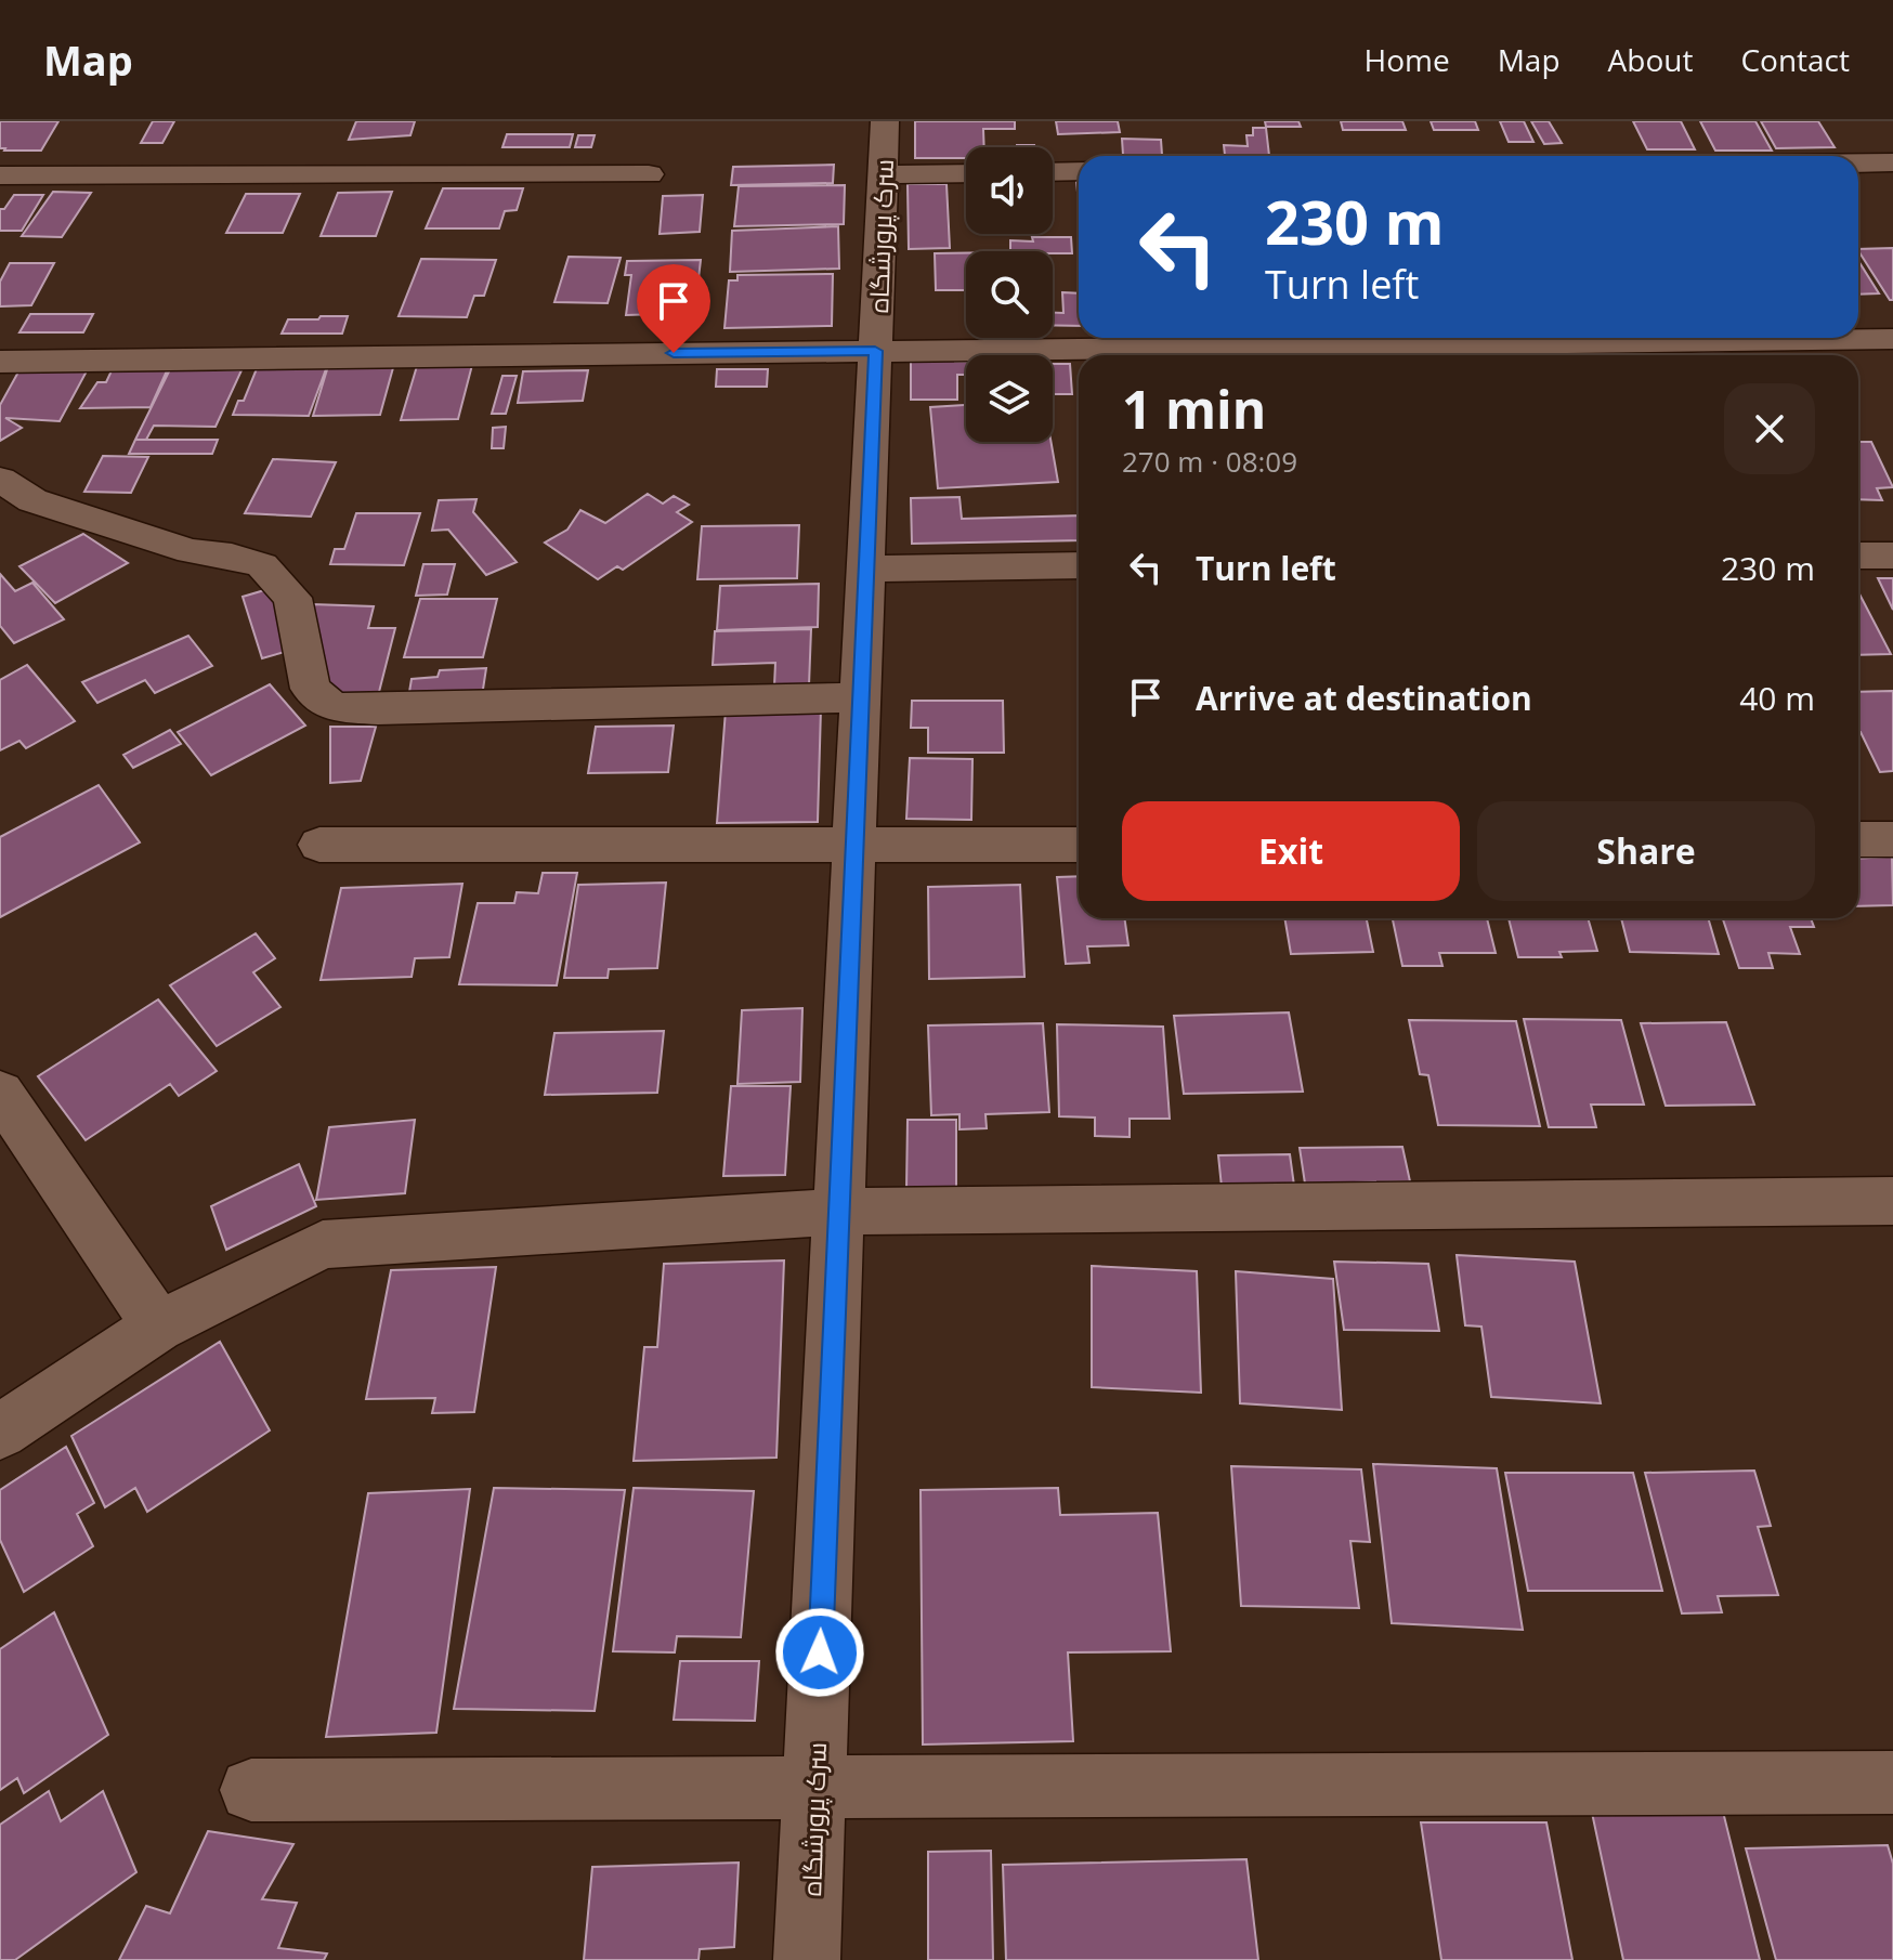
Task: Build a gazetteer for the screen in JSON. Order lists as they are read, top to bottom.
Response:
{
  "streets": {
    "street": ["سرک پرورشگاه"]
  },
  "page": {
    "header": "Map",
    "nav": [
      "Home",
      "Map",
      "About",
      "Contact"
    ],
    "turn": ["230 m", "Turn left"],
    "heading": ["1 min", "270 m · 08:09"],
    "list": [
      {
        "name": "Turn left",
        "value": "230 m"
      },
      {
        "name": "Arrive at destination",
        "value": "40 m"
      }
    ],
    "buttons": ["Exit", "Share"]
  }
}
